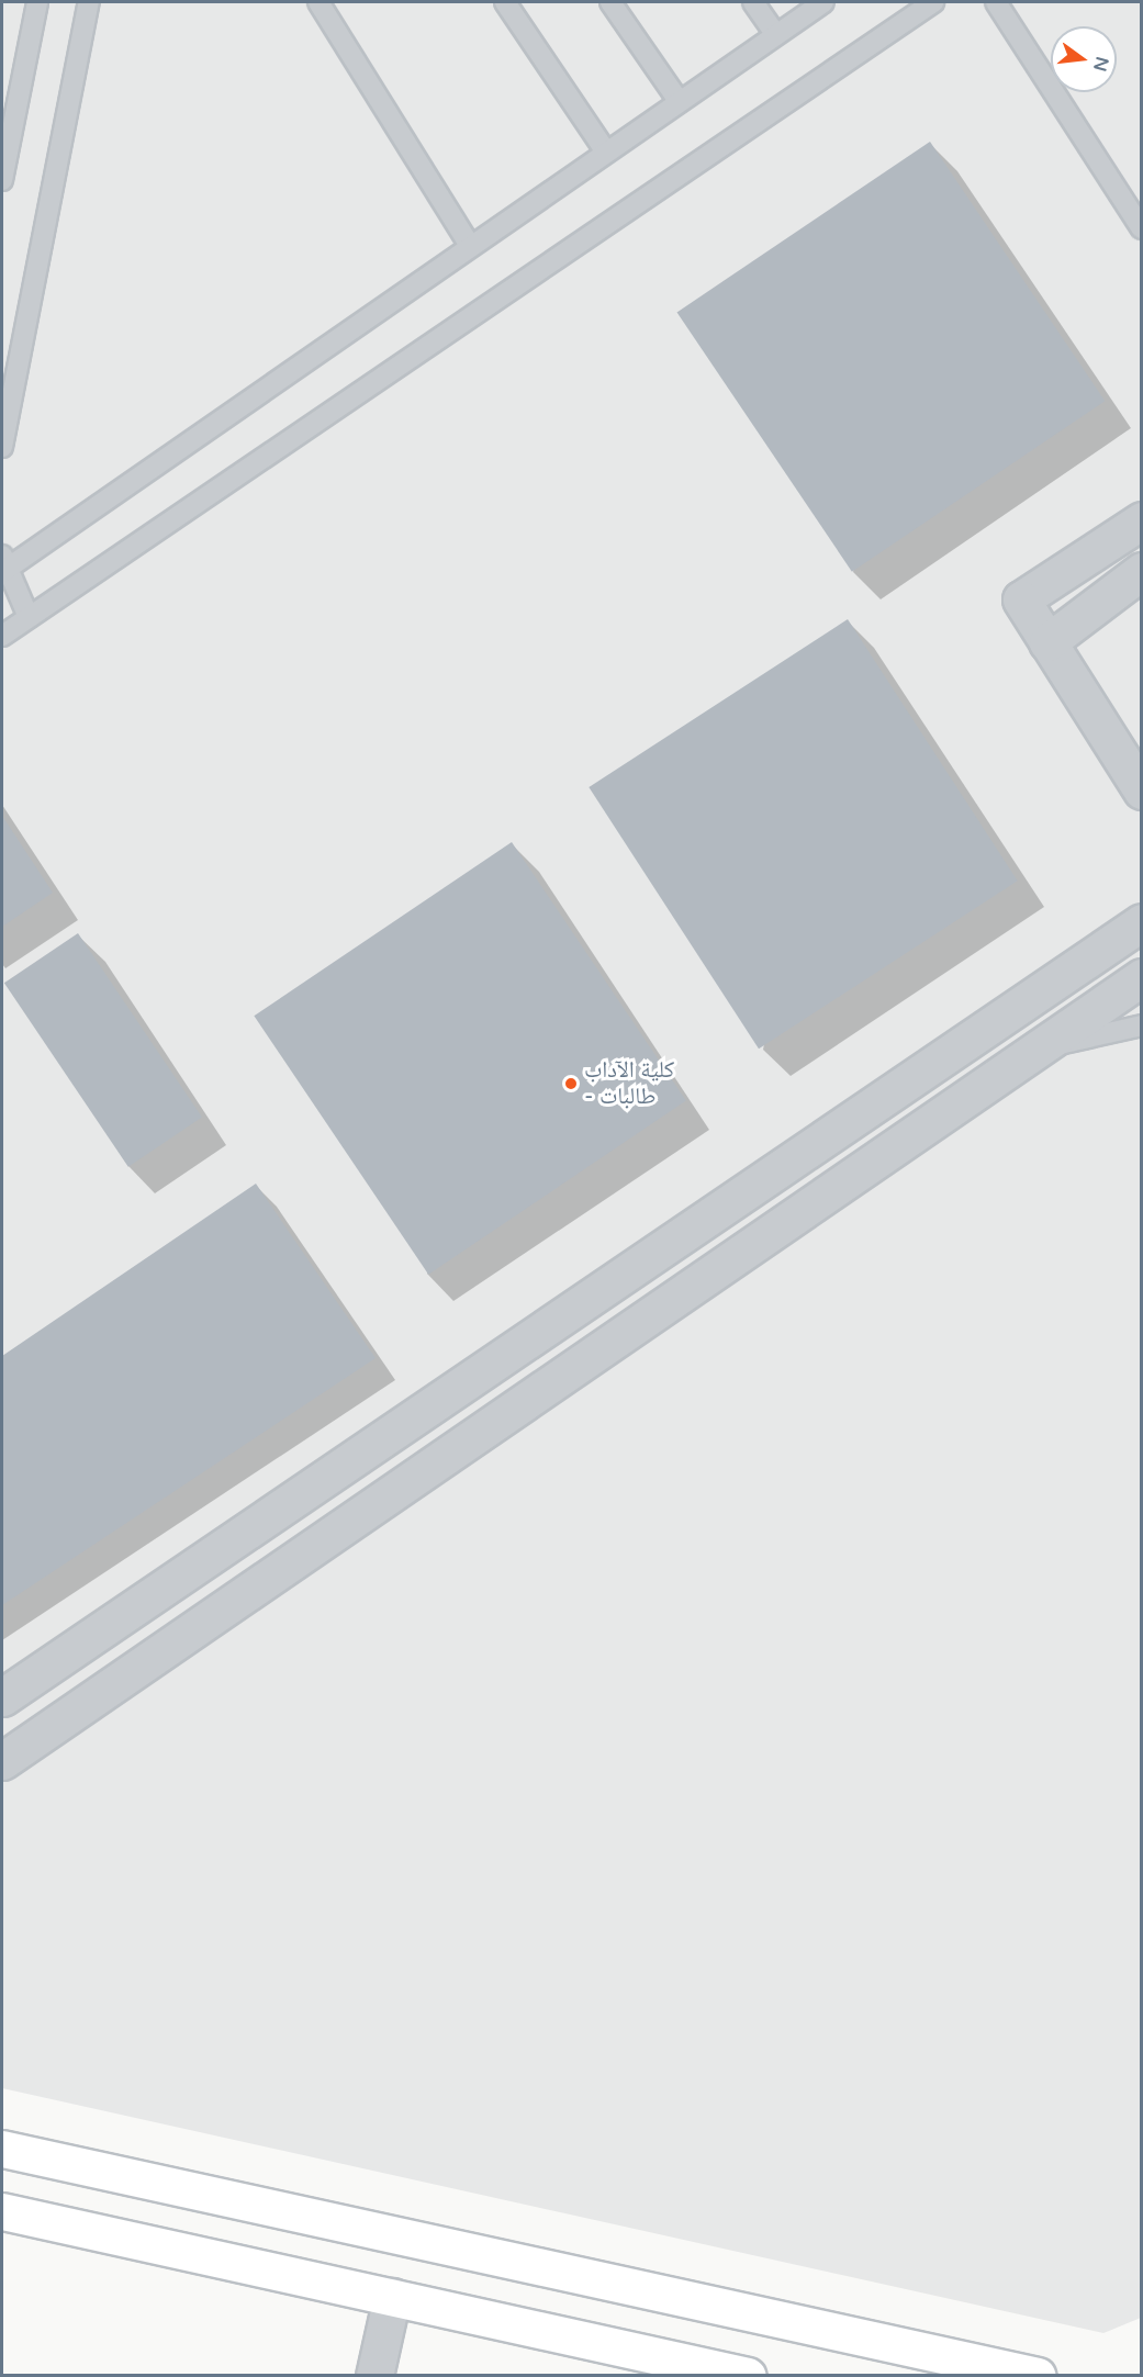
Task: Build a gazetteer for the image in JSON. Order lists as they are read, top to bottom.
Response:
{
  "places": ["كلية الآداب - طالبات"],
  "north": "right"
}
